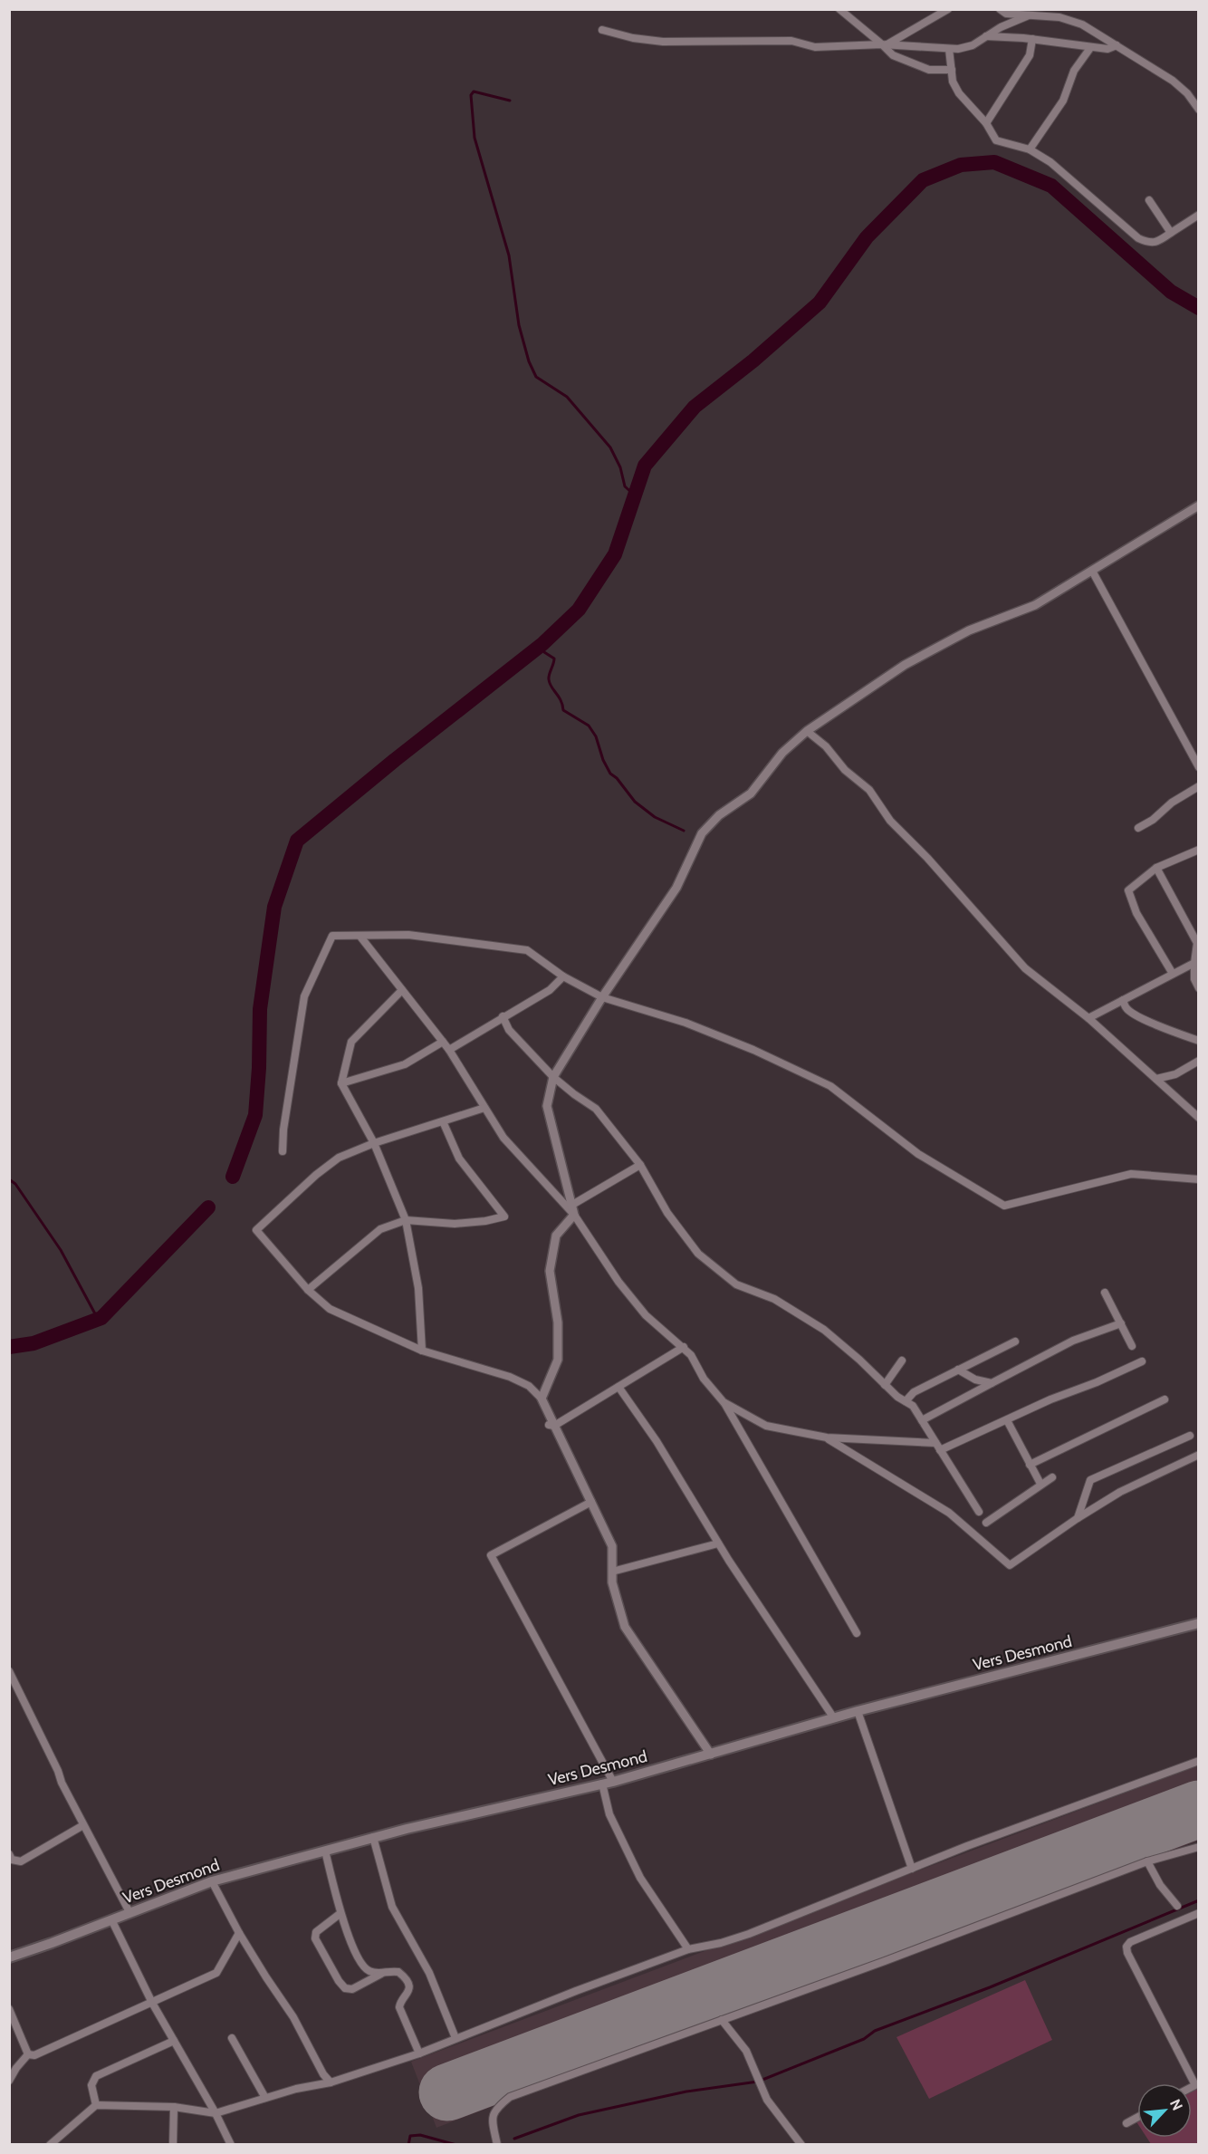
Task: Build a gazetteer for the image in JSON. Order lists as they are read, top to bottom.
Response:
{
  "streets": {
    "main road": ["Vers Desmond"]
  },
  "north": "top right"
}
